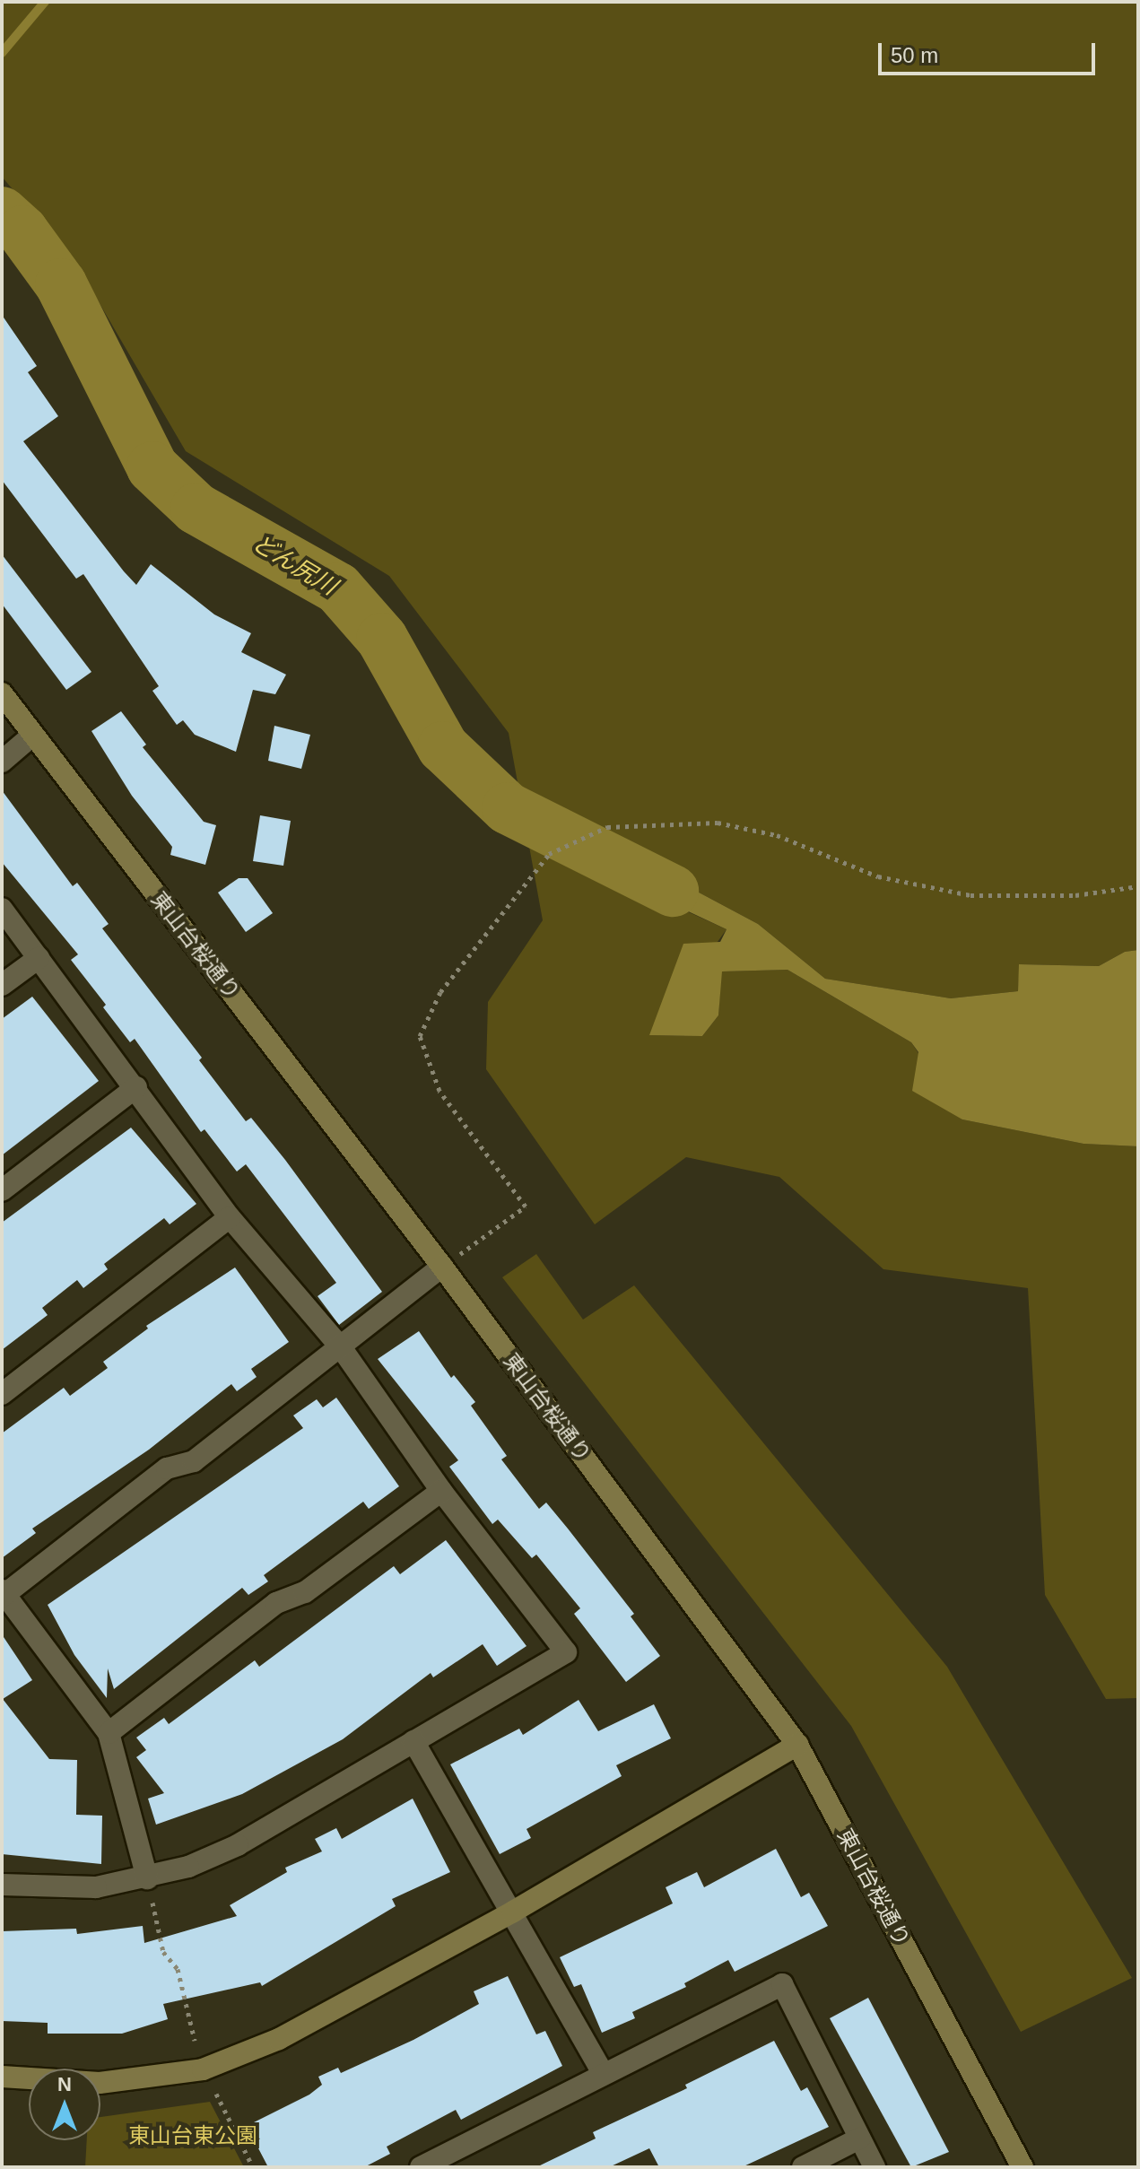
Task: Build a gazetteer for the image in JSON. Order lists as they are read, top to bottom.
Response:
{
  "streets": {
    "street": ["東山台桜通り"]
  },
  "water": ["どん尻川"],
  "parks": ["東山台東公園"],
  "scale_bar": "50 m",
  "north": "top"
}
